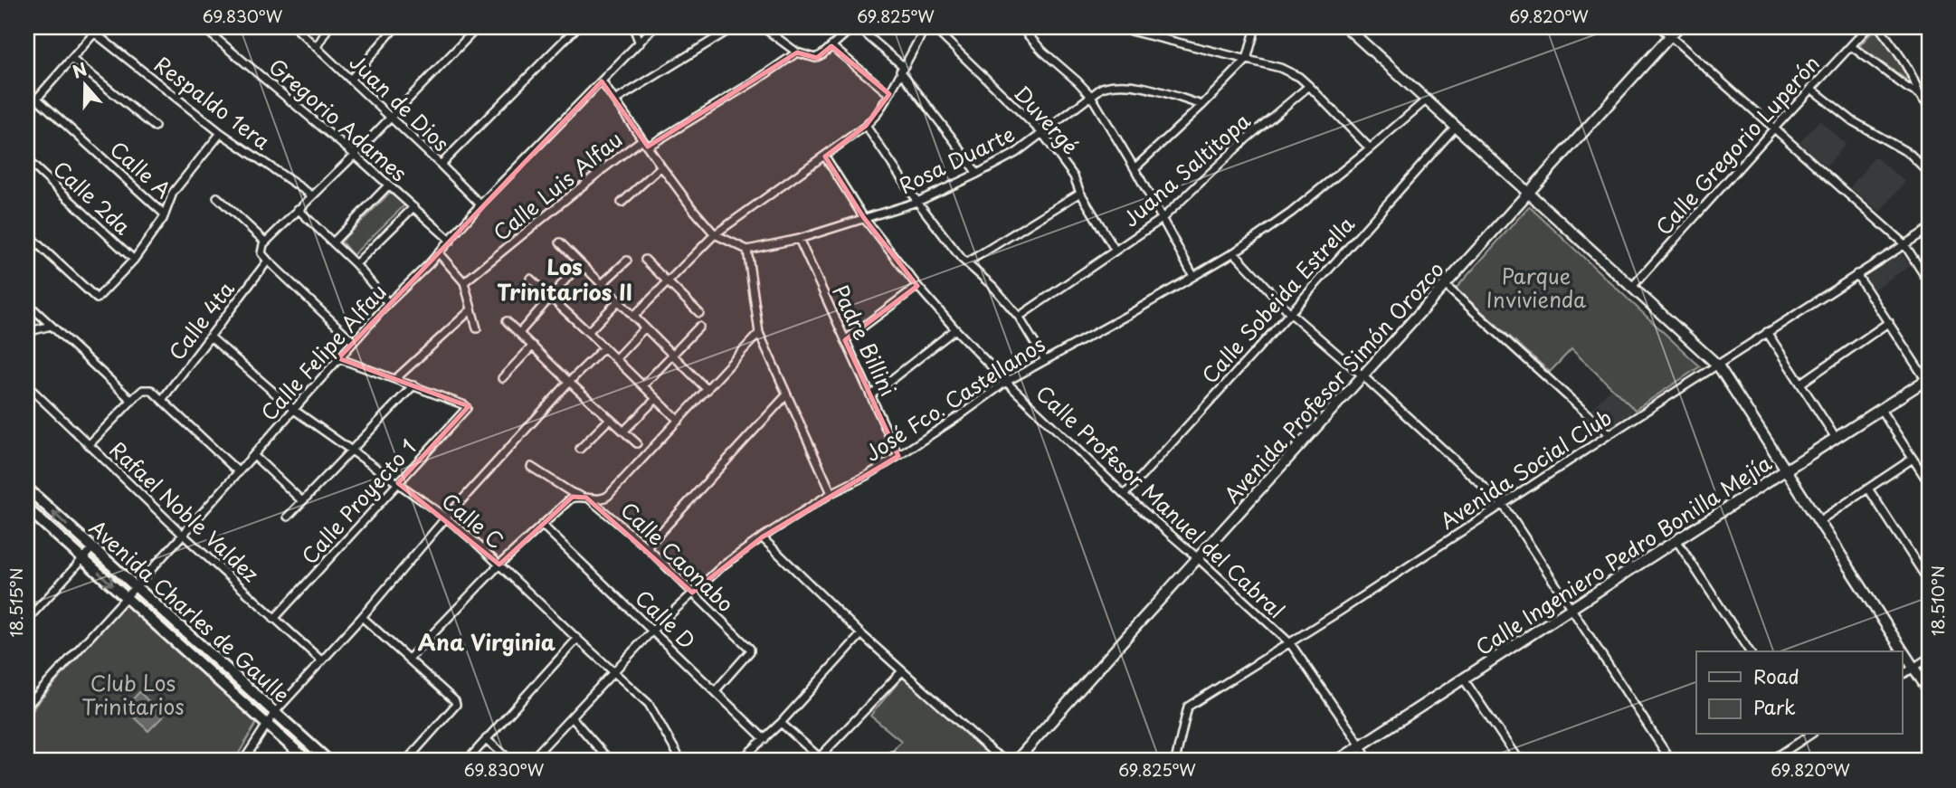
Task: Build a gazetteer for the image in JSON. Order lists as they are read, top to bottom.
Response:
{
  "streets": {
    "main road": ["Avenida Charles de Gaulle"],
    "street": [
      "Respaldo 1era",
      "Juan de Dios",
      "Gregorio Adames",
      "Duvergé",
      "Calle Gregorio Luperón",
      "Rosa Duarte",
      "Calle A",
      "Juana Saltitopa",
      "Calle Luis Alfau",
      "Calle 2da",
      "Calle Sobeida Estrella",
      "Calle 4ta",
      "Padre Billini",
      "Calle Felipe Alfau",
      "Avenida Profesor Simón Orozco",
      "José Fco. Castellanos",
      "Avenida Social Club",
      "Calle Proyecto 1",
      "Calle Profesor Manuel del Cabral",
      "Rafael Noble Valdez",
      "Calle C",
      "Calle Ingeniero Pedro Bonilla Mejía",
      "Calle Caonabo",
      "Calle D"
    ]
  },
  "crossings": [
    ["Juan de Dios", "Calle Felipe Alfau"],
    ["Gregorio Adames", "Calle Felipe Alfau"],
    ["Duvergé", "Rosa Duarte"],
    ["Duvergé", "Juana Saltitopa"],
    ["Rosa Duarte", "Padre Billini"],
    ["Rosa Duarte", "Calle Profesor Manuel del Cabral"],
    ["Calle Sobeida Estrella", "Calle Profesor Manuel del Cabral"],
    ["Calle 4ta", "Calle C"],
    ["Padre Billini", "José Fco. Castellanos"],
    ["Calle Felipe Alfau", "Rafael Noble Valdez"],
    ["Calle Felipe Alfau", "Calle C"],
    ["Calle Felipe Alfau", "Avenida Charles de Gaulle"],
    ["Avenida Profesor Simón Orozco", "Calle Profesor Manuel del Cabral"],
    ["José Fco. Castellanos", "Calle Profesor Manuel del Cabral"],
    ["José Fco. Castellanos", "Calle C"],
    ["José Fco. Castellanos", "Calle Caonabo"],
    ["José Fco. Castellanos", "Calle D"],
    ["Avenida Social Club", "Calle Profesor Manuel del Cabral"],
    ["Calle Proyecto 1", "Rafael Noble Valdez"],
    ["Calle Proyecto 1", "Calle C"],
    ["Calle Profesor Manuel del Cabral", "Calle Ingeniero Pedro Bonilla Mejía"],
    ["Calle Caonabo", "Calle D"]
  ],
  "districts": ["Los Trinitarios II", "Ana Virginia"],
  "parks": ["Parque Invivienda", "Club Los Trinitarios"],
  "legend": ["Road", "Park"],
  "north": "top",
  "coordinates": [
    "69.830°W",
    "69.825°W",
    "69.820°W",
    "18.510°N",
    "18.515°N"
  ]
}
